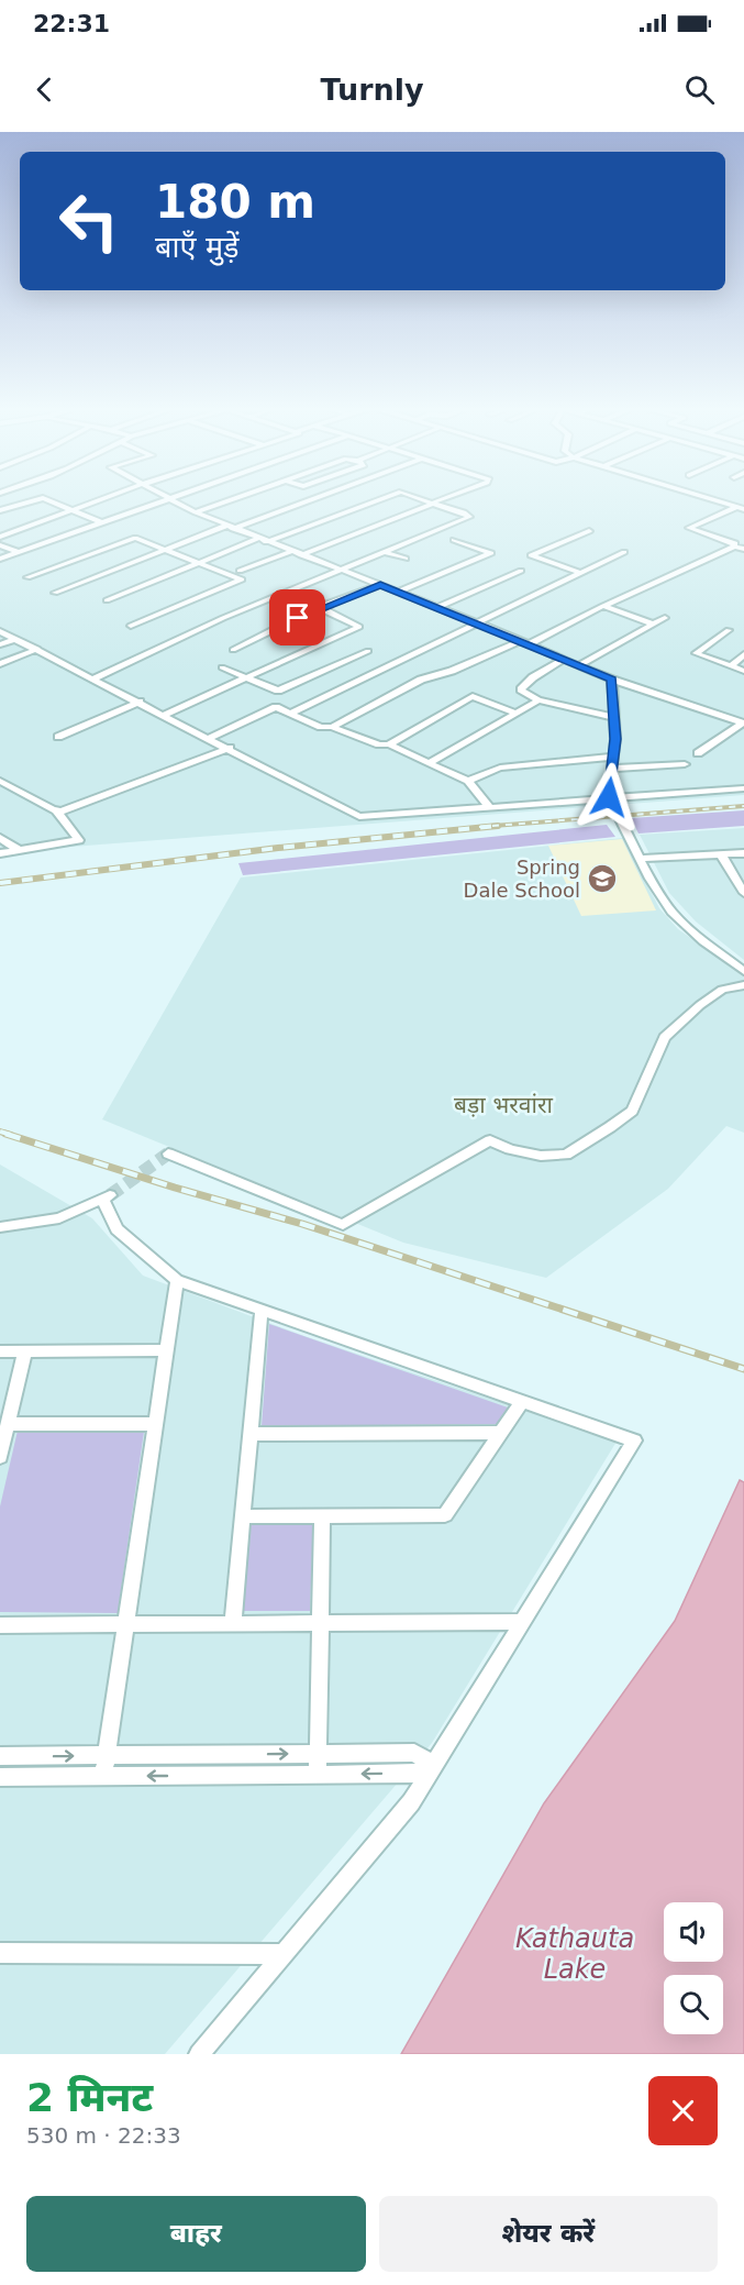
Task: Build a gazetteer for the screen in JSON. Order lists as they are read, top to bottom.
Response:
{
  "districts": ["बड़ा भरवांरा"],
  "water": ["Kathauta Lake"],
  "places": {
    "school or university": ["Spring Dale School"]
  },
  "page": {
    "status": "22:31",
    "header": "Turnly",
    "turn": ["180 m", "बाएँ मुड़ें"],
    "heading": ["2 मिनट", "530 m · 22:33"],
    "buttons": ["बाहर", "शेयर करें"]
  }
}
